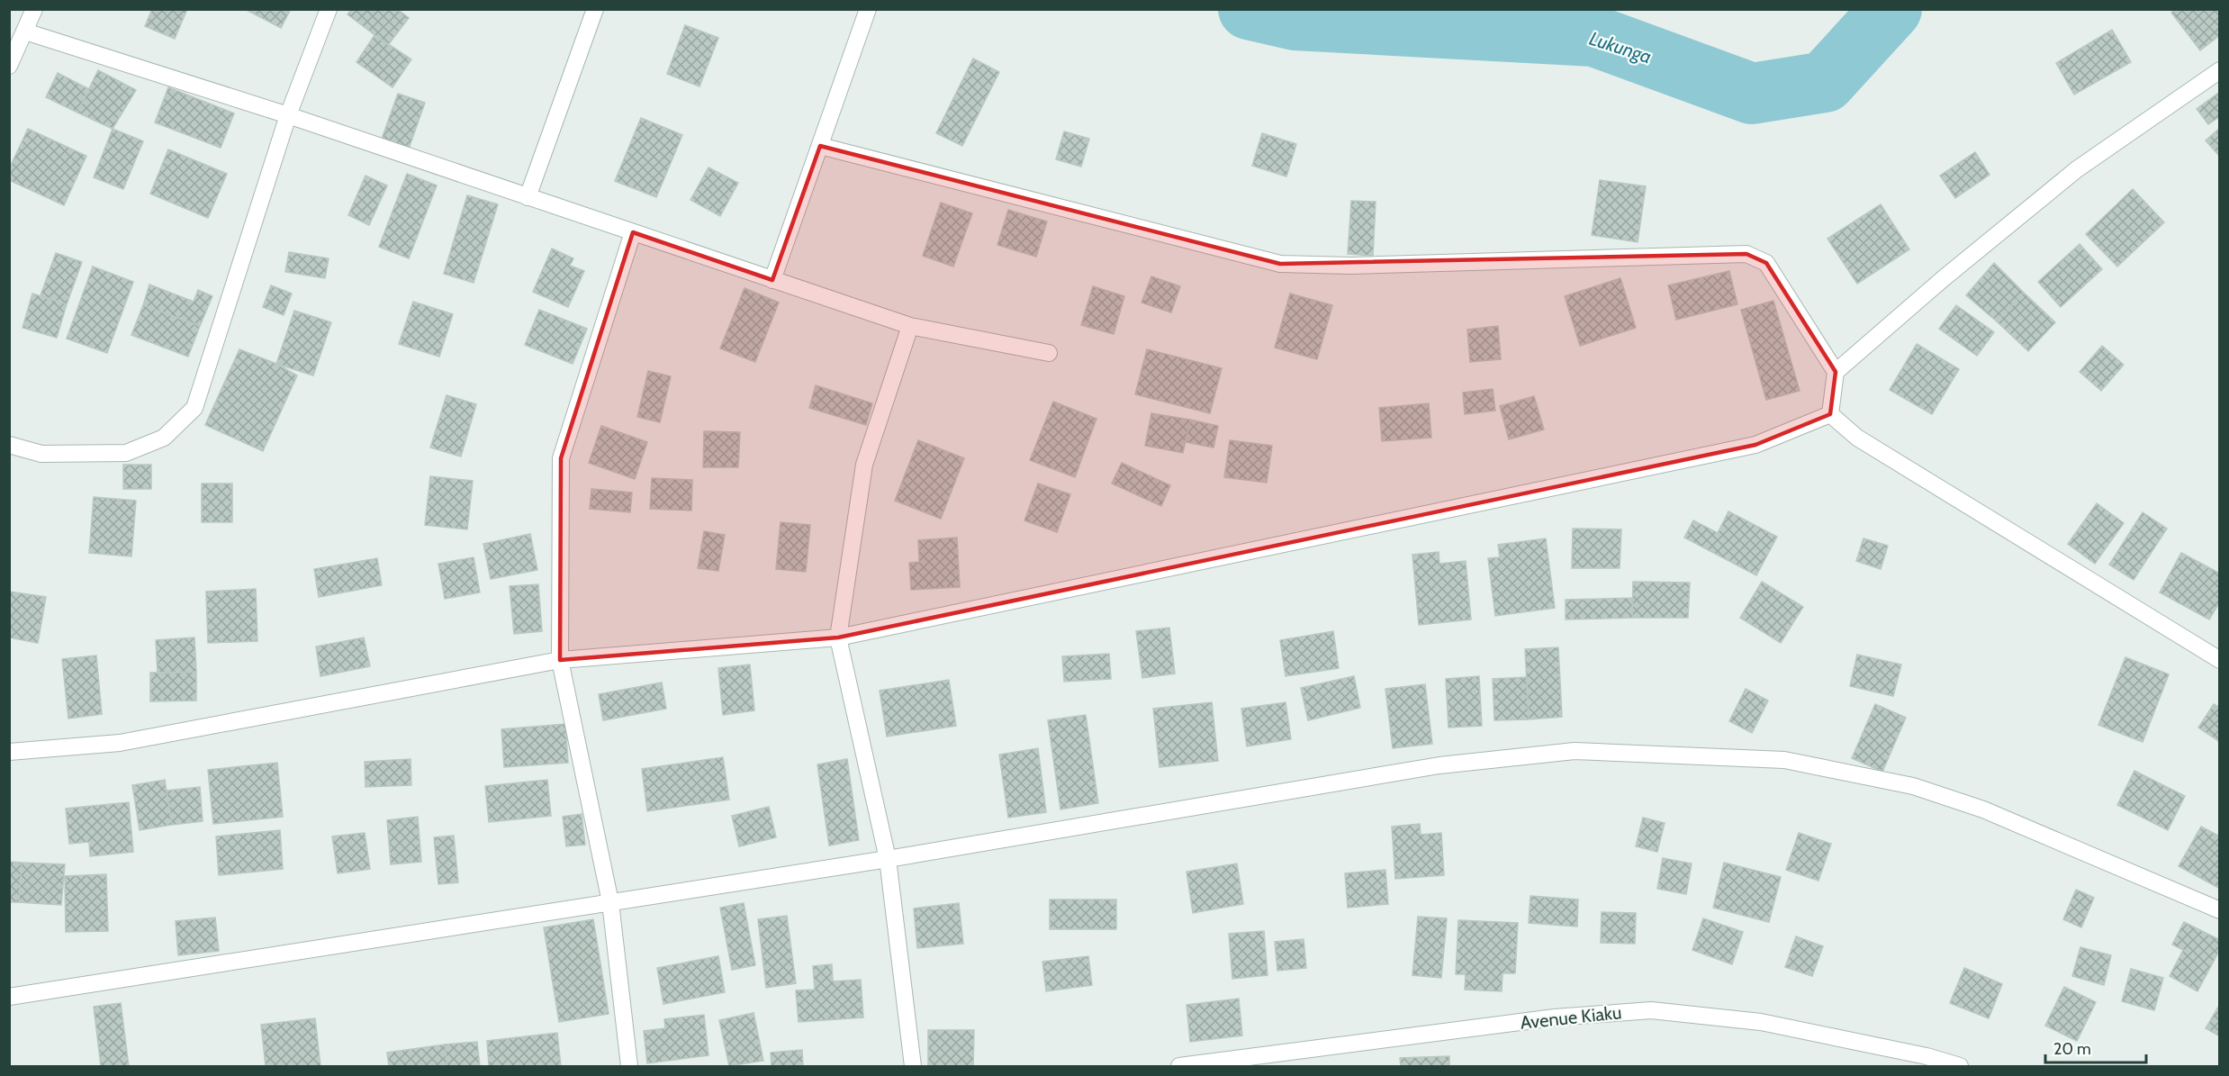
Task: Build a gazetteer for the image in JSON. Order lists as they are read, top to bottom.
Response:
{
  "streets": {
    "street": ["Avenue Kiaku"]
  },
  "water": ["Lukunga"],
  "scale_bar": "20 m"
}
